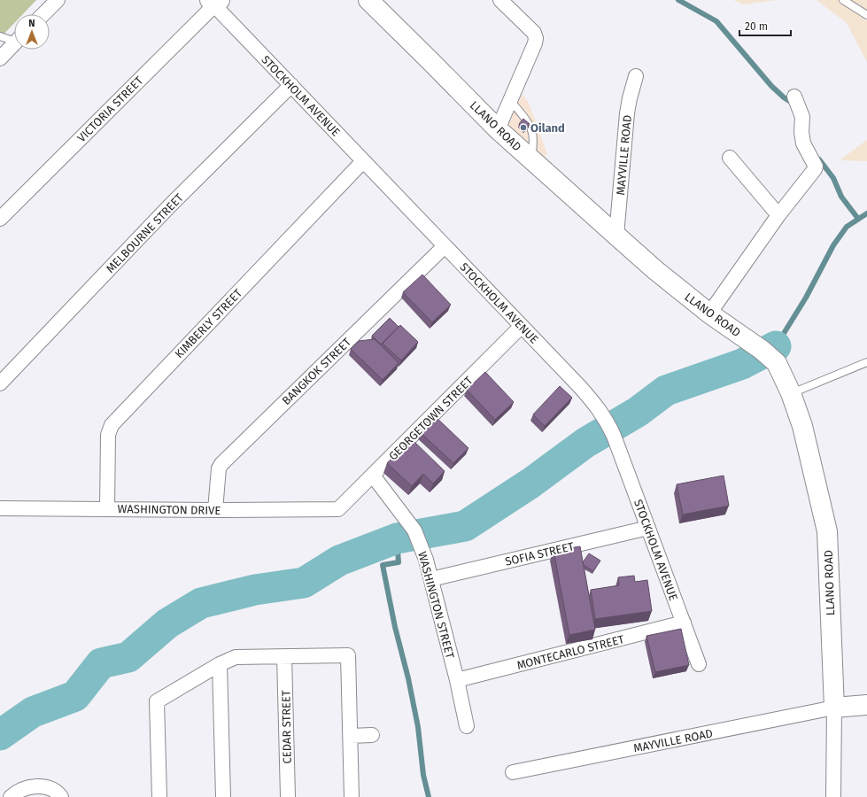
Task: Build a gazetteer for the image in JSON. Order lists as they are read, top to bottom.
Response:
{
  "streets": {
    "main road": ["LLANO ROAD"],
    "street": [
      "STOCKHOLM AVENUE",
      "VICTORIA STREET",
      "MAYVILLE ROAD",
      "MELBOURNE STREET",
      "KIMBERLY STREET",
      "BANGKOK STREET",
      "GEORGETOWN STREET",
      "WASHINGTON DRIVE",
      "SOFIA STREET",
      "WASHINGTON STREET",
      "MONTECARLO STREET",
      "CEDAR STREET"
    ]
  },
  "crossings": [
    ["STOCKHOLM AVENUE", "VICTORIA STREET"],
    ["STOCKHOLM AVENUE", "MELBOURNE STREET"],
    ["STOCKHOLM AVENUE", "KIMBERLY STREET"],
    ["STOCKHOLM AVENUE", "BANGKOK STREET"],
    ["STOCKHOLM AVENUE", "GEORGETOWN STREET"],
    ["STOCKHOLM AVENUE", "SOFIA STREET"],
    ["STOCKHOLM AVENUE", "MONTECARLO STREET"],
    ["LLANO ROAD", "MAYVILLE ROAD"],
    ["KIMBERLY STREET", "WASHINGTON DRIVE"],
    ["BANGKOK STREET", "WASHINGTON DRIVE"],
    ["GEORGETOWN STREET", "WASHINGTON DRIVE"],
    ["GEORGETOWN STREET", "WASHINGTON STREET"],
    ["SOFIA STREET", "WASHINGTON STREET"],
    ["WASHINGTON STREET", "MONTECARLO STREET"]
  ],
  "places": ["Oiland"],
  "scale_bar": "20 m",
  "north": "top"
}
